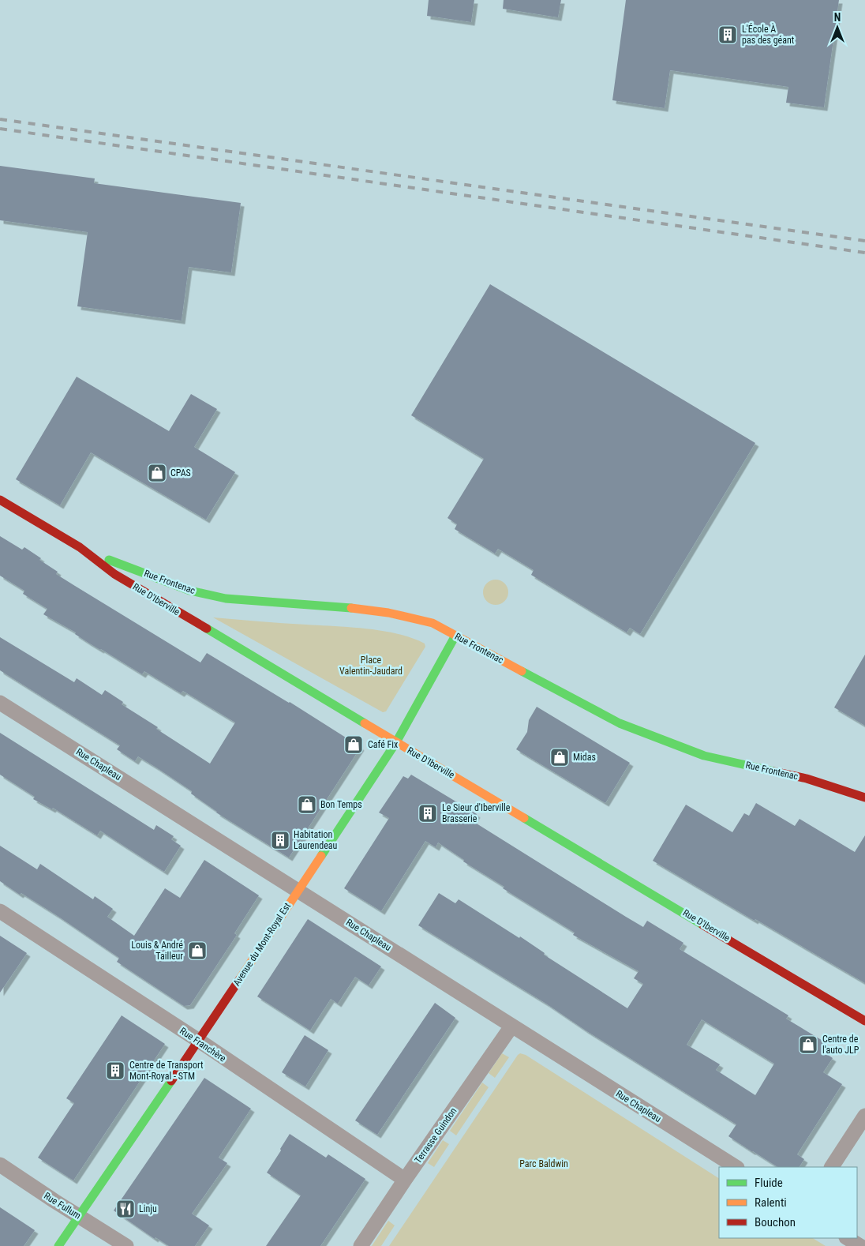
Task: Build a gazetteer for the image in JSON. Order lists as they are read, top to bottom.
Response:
{
  "streets": {
    "main road": ["Rue Frontenac", "Rue D'Iberville", "Avenue du Mont-Royal Est"],
    "street": [
      "Rue Chapleau",
      "Rue Franchère",
      "Terrasse Guindon",
      "Rue Fullum"
    ]
  },
  "crossings": [
    ["Rue Frontenac", "Rue D'Iberville"],
    ["Rue Frontenac", "Avenue du Mont-Royal Est"],
    ["Rue D'Iberville", "Avenue du Mont-Royal Est"],
    ["Rue Chapleau", "Avenue du Mont-Royal Est"],
    ["Rue Chapleau", "Terrasse Guindon"],
    ["Avenue du Mont-Royal Est", "Rue Franchère"],
    ["Avenue du Mont-Royal Est", "Rue Fullum"],
    ["Rue Franchère", "Terrasse Guindon"]
  ],
  "parks": ["Place Valentin-Jaudard", "Parc Baldwin"],
  "places": {
    "building": [
      "L'École À pas des géant",
      "Le Sieur d'Iberville Brasserie",
      "Habitation Laurendeau",
      "Centre de Transport Mont-Royal - STM"
    ],
    "shop": [
      "CPAS",
      "Café Fix",
      "Midas",
      "Bon Temps",
      "Louis & André Tailleur",
      "Centre de l'auto JLP"
    ],
    "restaurant": ["Linju"]
  },
  "legend": ["Fluide", "Ralenti", "Bouchon"],
  "north": "top"
}
